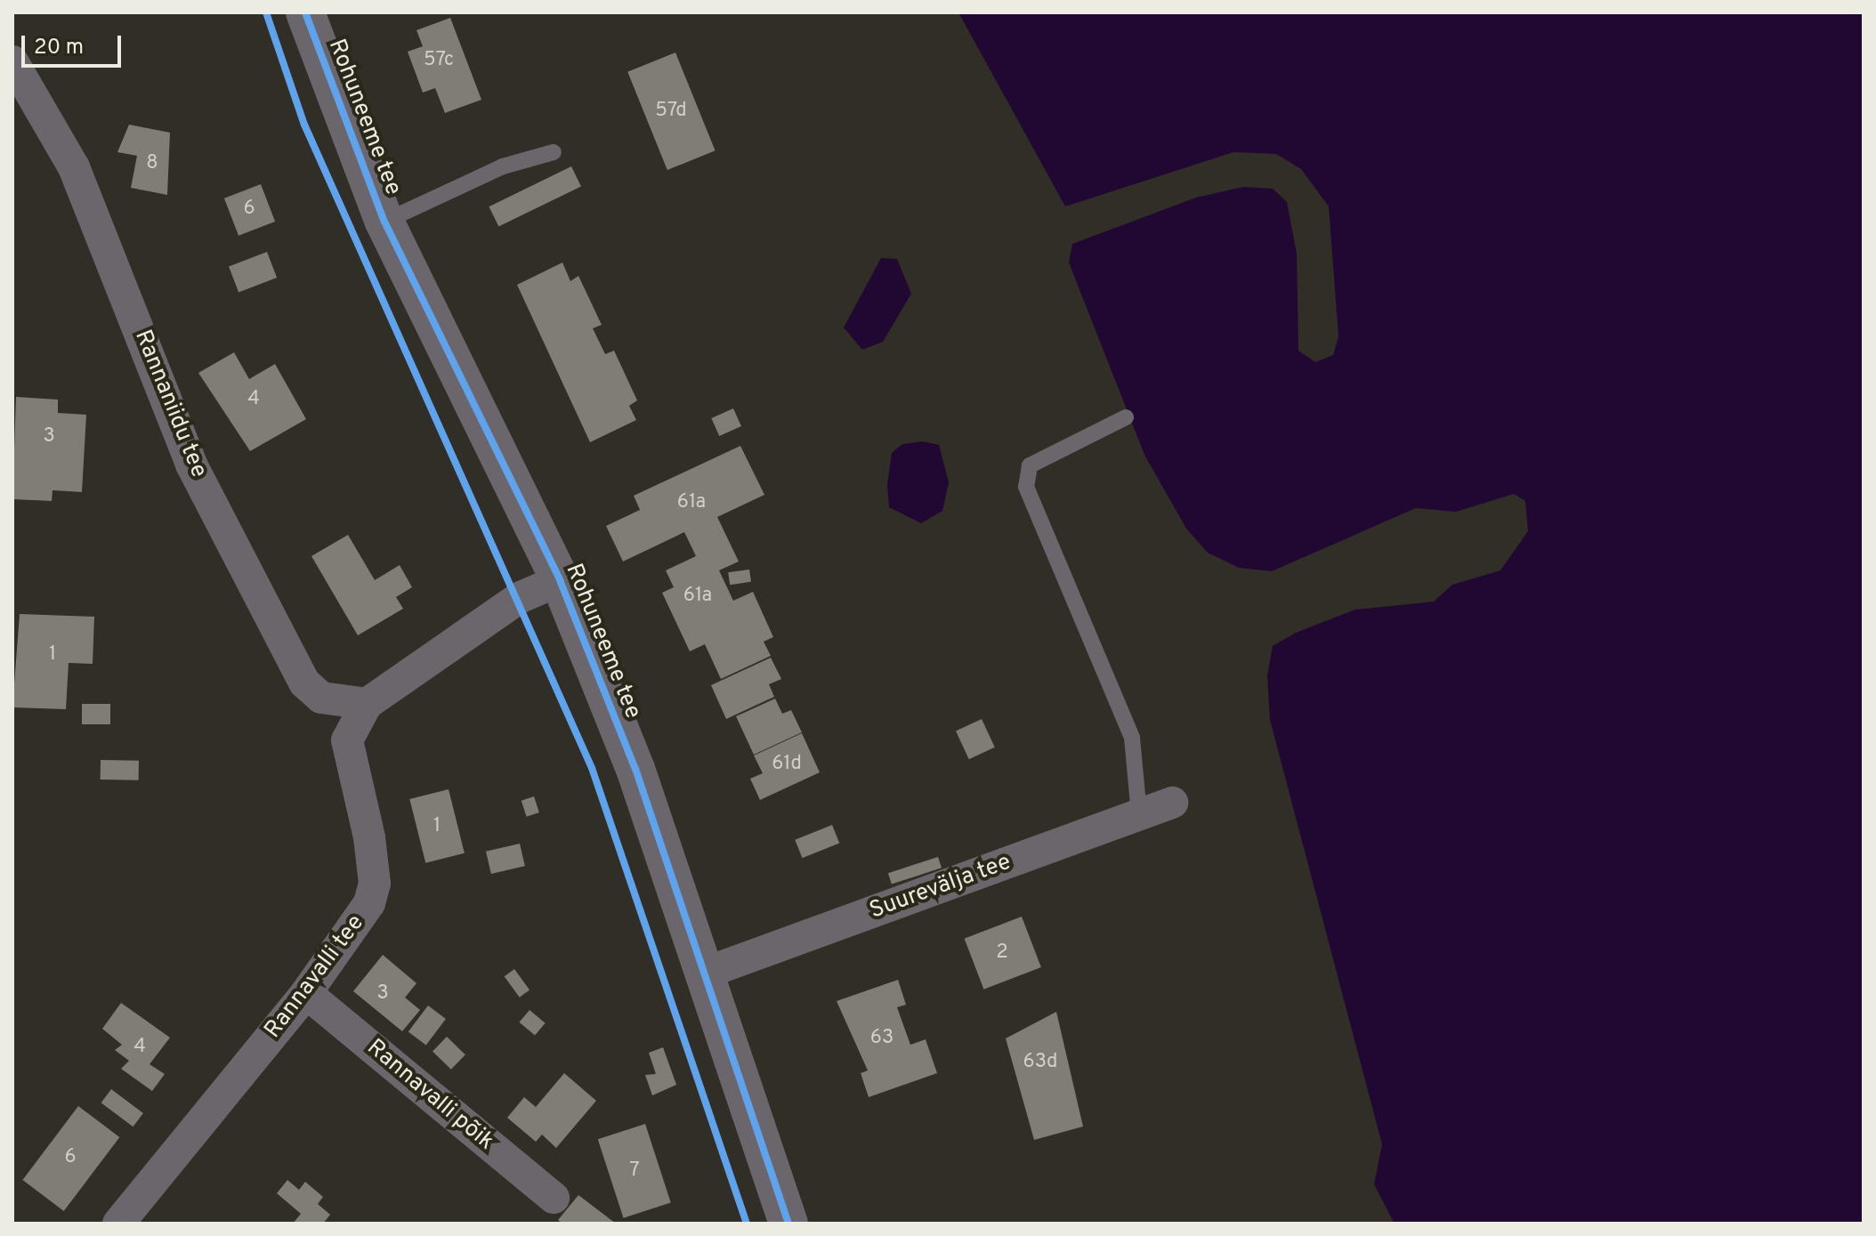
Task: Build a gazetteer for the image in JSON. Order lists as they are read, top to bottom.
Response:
{
  "streets": {
    "street": [
      "Rohuneeme tee",
      "Rannaniidu tee",
      "Suurevälja tee",
      "Rannavalli tee",
      "Rannavalli põik"
    ]
  },
  "crossings": [
    ["Rohuneeme tee", "Suurevälja tee"],
    ["Rohuneeme tee", "Rannavalli tee"],
    ["Rannaniidu tee", "Rannavalli tee"],
    ["Rannavalli tee", "Rannavalli põik"]
  ],
  "house_numbers": [
    "57c",
    "57d",
    "8",
    "6",
    "4",
    "3",
    "61a",
    "61a",
    "1",
    "61d",
    "1",
    "2",
    "3",
    "63",
    "4",
    "63d",
    "6",
    "7"
  ],
  "scale_bar": "20 m"
}
